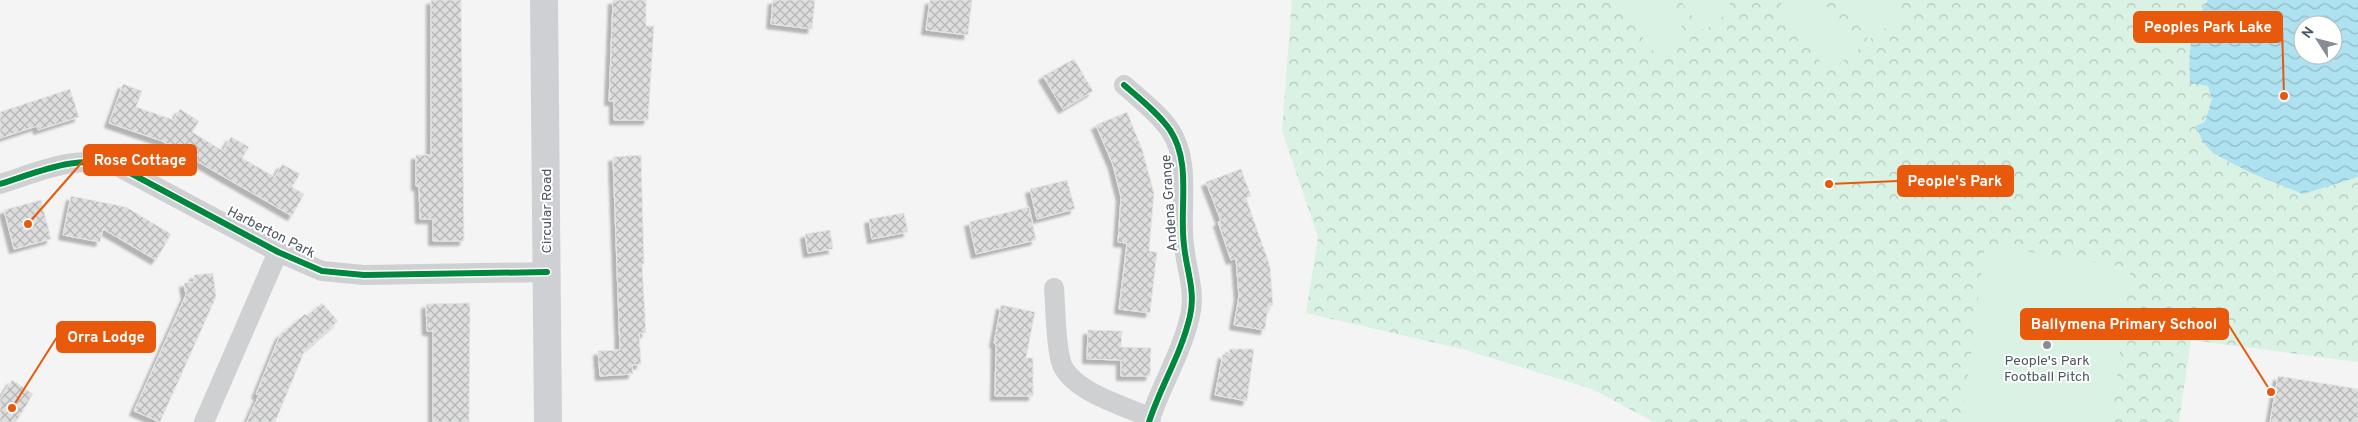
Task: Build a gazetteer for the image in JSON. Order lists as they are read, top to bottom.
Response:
{
  "streets": {
    "street": ["Andena Grange", "Circular Road", "Harberton Park"]
  },
  "crossings": [
    ["Circular Road", "Harberton Park"]
  ],
  "places": [
    "Peoples Park Lake",
    "People's Park",
    "Rose Cottage",
    "People's Park Football Pitch",
    "Ballymena Primary School",
    "Orra Lodge"
  ],
  "north": "top left"
}
